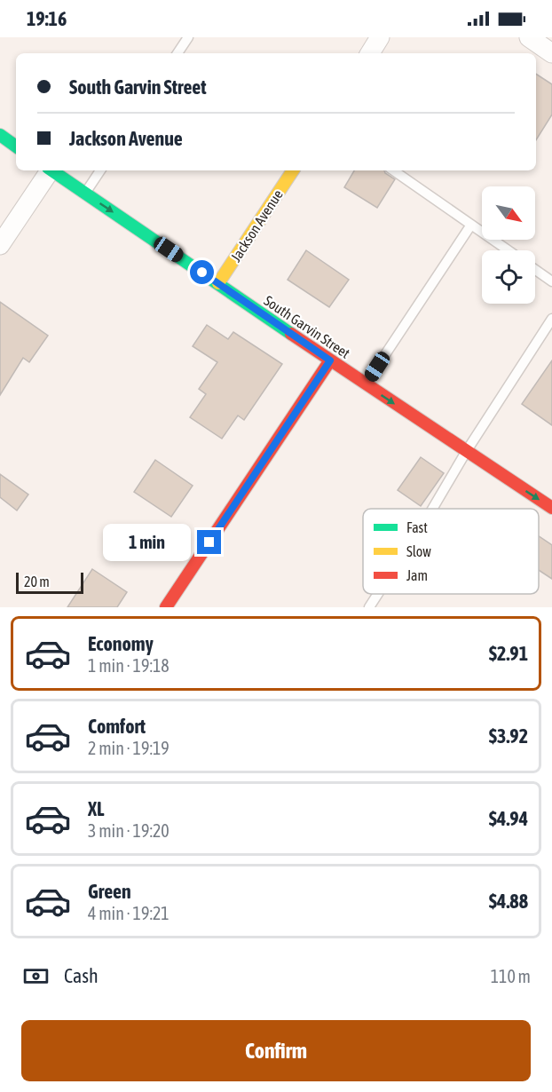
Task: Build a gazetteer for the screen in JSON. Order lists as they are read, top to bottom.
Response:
{
  "streets": {
    "street": ["Jackson Avenue", "South Garvin Street"]
  },
  "crossings": [
    ["Jackson Avenue", "South Garvin Street"]
  ],
  "one_way": ["South Garvin Street"],
  "legend": ["Fast", "Slow", "Jam"],
  "scale_bar": "20 m",
  "north": "bottom right",
  "page": {
    "status": "19:16",
    "banner": ["South Garvin Street", "Jackson Avenue"],
    "bubble": "1 min",
    "scale": "20 m",
    "list": [
      {
        "name": "Economy",
        "note": "1 min · 19:18",
        "value": "$2.91"
      },
      {
        "name": "Comfort",
        "note": "2 min · 19:19",
        "value": "$3.92"
      },
      {
        "name": "XL",
        "note": "3 min · 19:20",
        "value": "$4.94"
      },
      {
        "name": "Green",
        "note": "4 min · 19:21",
        "value": "$4.88"
      }
    ],
    "pay": ["Cash", "110 m"],
    "buttons": "Confirm"
  }
}
